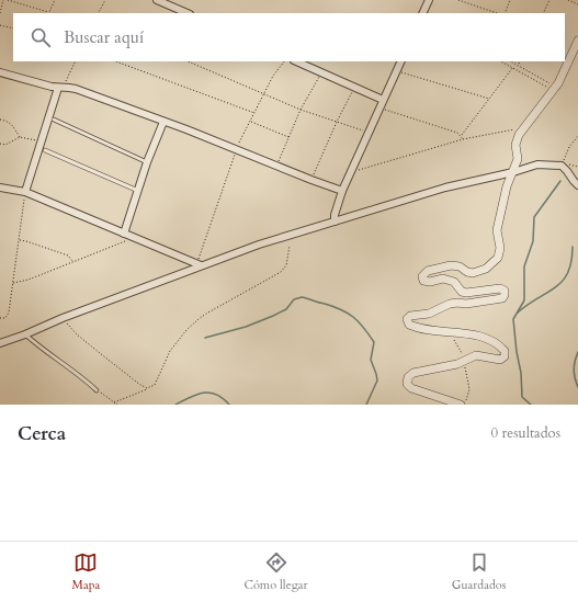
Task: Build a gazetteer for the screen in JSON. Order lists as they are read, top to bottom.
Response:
{
  "page": {
    "search": "Buscar aquí",
    "heading": ["Cerca", "0 resultados"],
    "nav": ["Mapa", "Cómo llegar", "Guardados"]
  }
}
